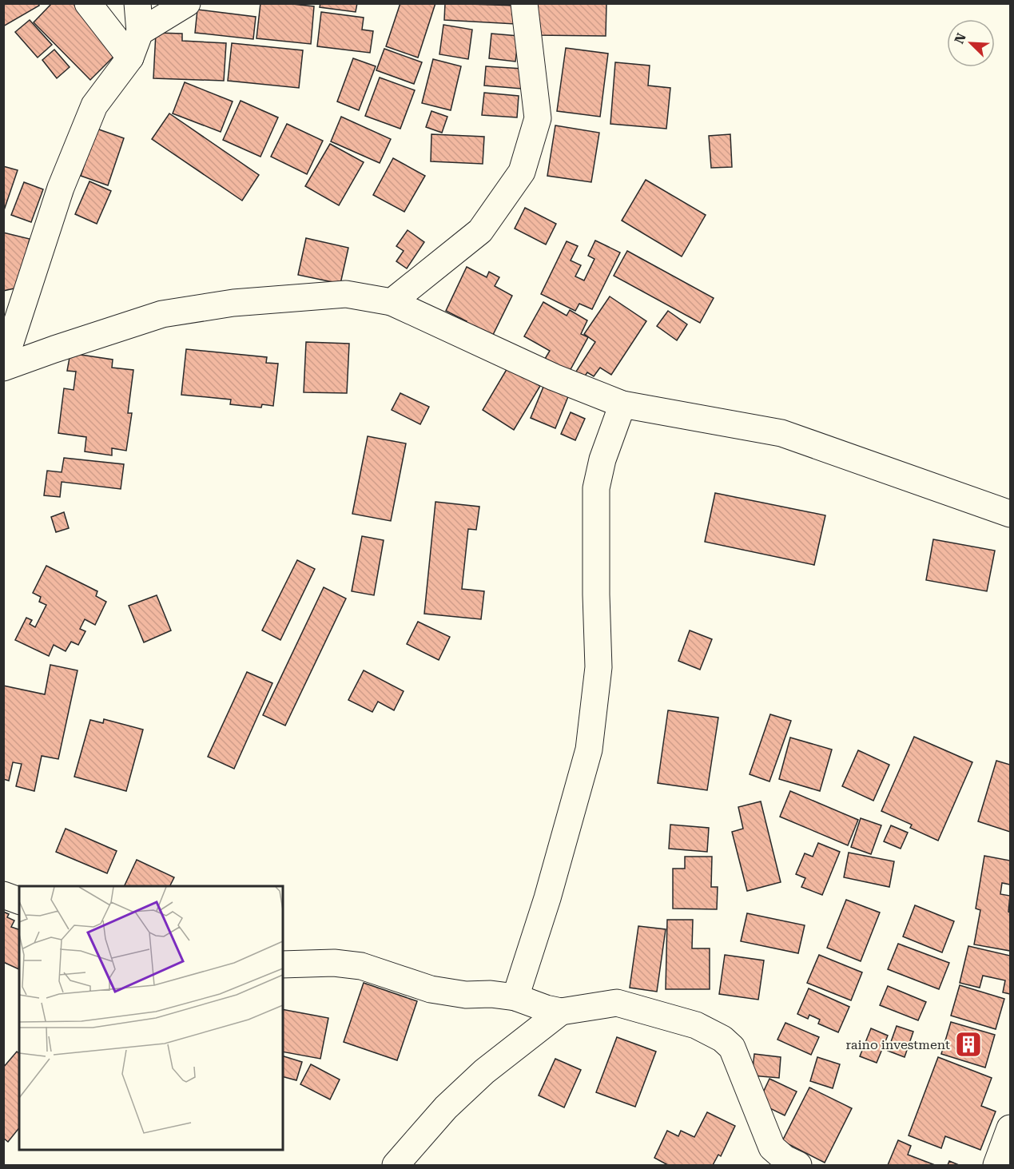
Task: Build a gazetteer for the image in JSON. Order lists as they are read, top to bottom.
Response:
{
  "places": {
    "building": ["raino investment"]
  },
  "north": "top left"
}
